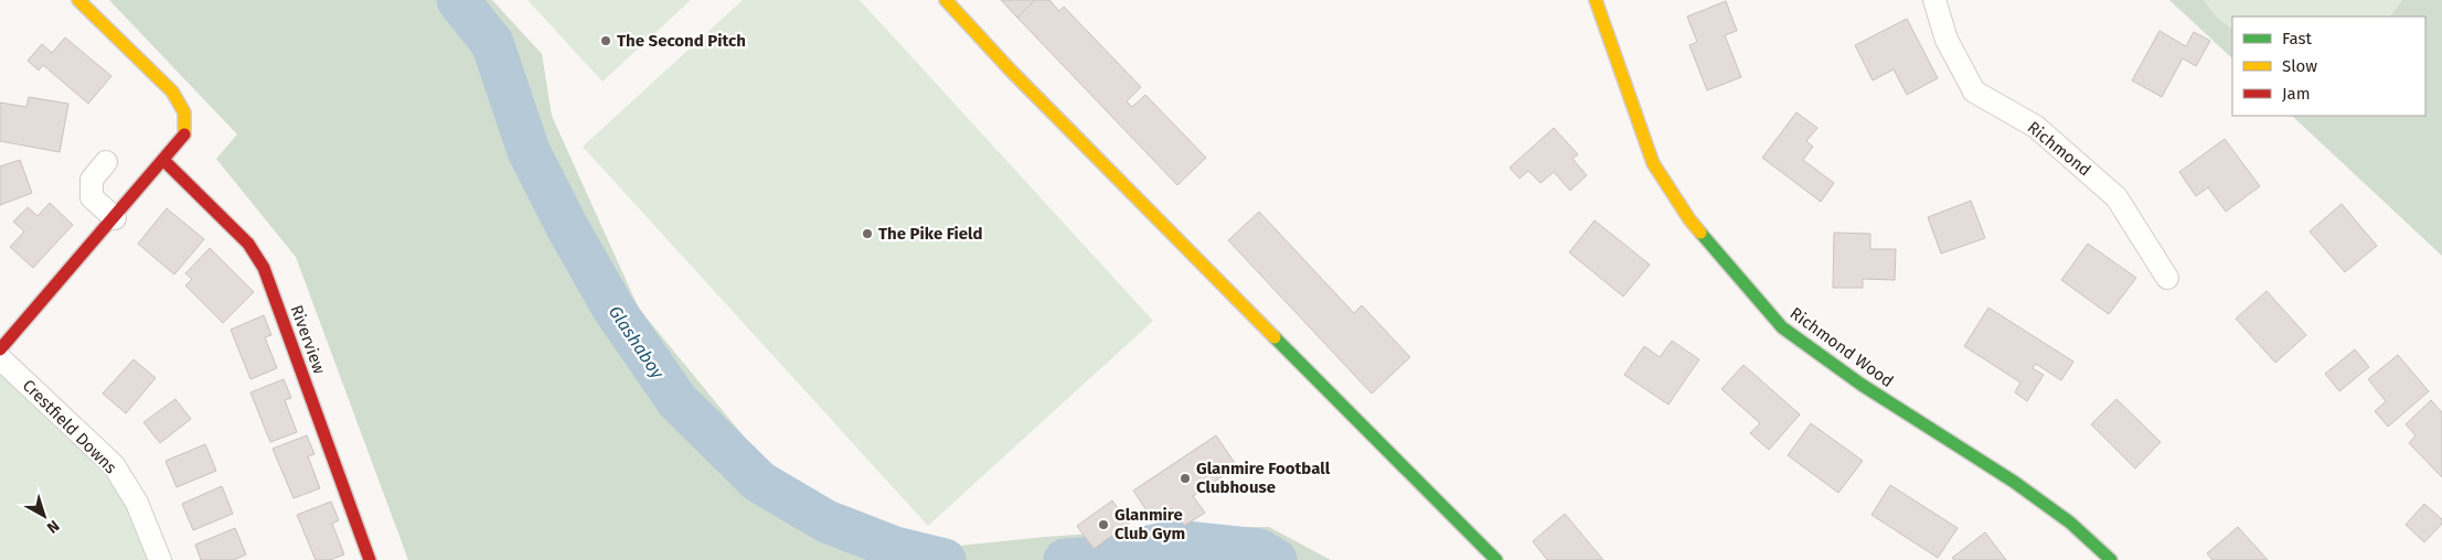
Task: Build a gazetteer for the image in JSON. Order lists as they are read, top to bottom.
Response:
{
  "streets": {
    "street": [
      "Richmond",
      "Riverview",
      "Richmond Wood",
      "Crestfield Downs"
    ]
  },
  "water": ["Glashaboy"],
  "places": [
    "The Second Pitch",
    "The Pike Field",
    "Glanmire Football Clubhouse",
    "Glanmire Club Gym"
  ],
  "legend": ["Fast", "Slow", "Jam"],
  "north": "bottom right"
}
